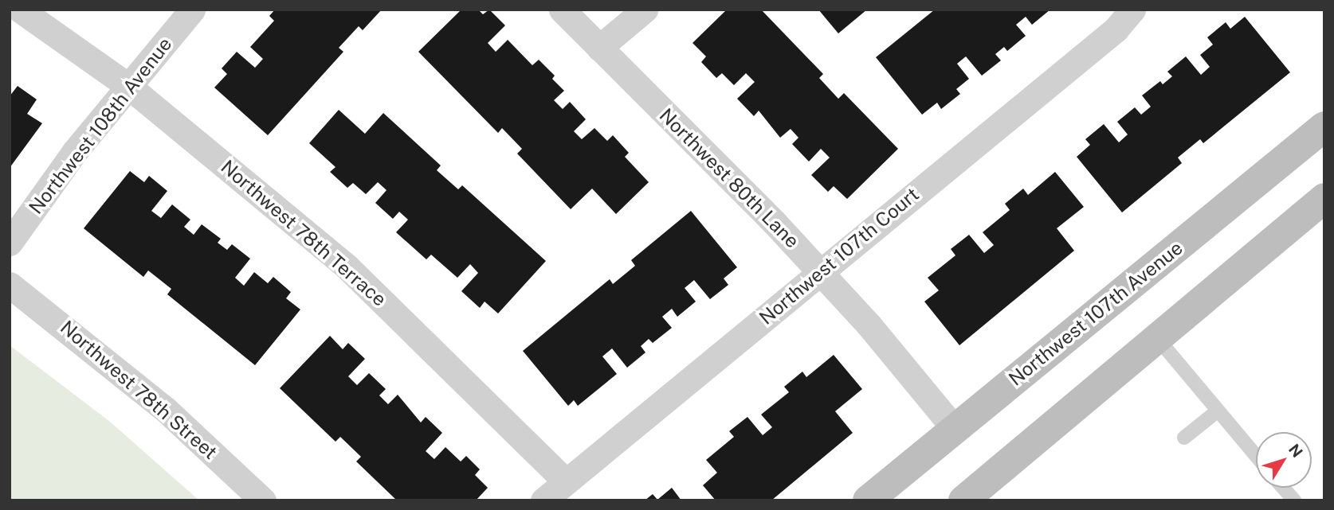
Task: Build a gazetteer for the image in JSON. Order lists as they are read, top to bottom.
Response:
{
  "streets": {
    "main road": ["Northwest 107th Avenue"],
    "street": [
      "Northwest 108th Avenue",
      "Northwest 80th Lane",
      "Northwest 78th Terrace",
      "Northwest 107th Court",
      "Northwest 78th Street"
    ]
  },
  "crossings": [
    ["Northwest 108th Avenue", "Northwest 78th Terrace"],
    ["Northwest 80th Lane", "Northwest 107th Court"],
    ["Northwest 80th Lane", "Northwest 107th Avenue"],
    ["Northwest 78th Terrace", "Northwest 107th Court"]
  ],
  "north": "top right"
}
